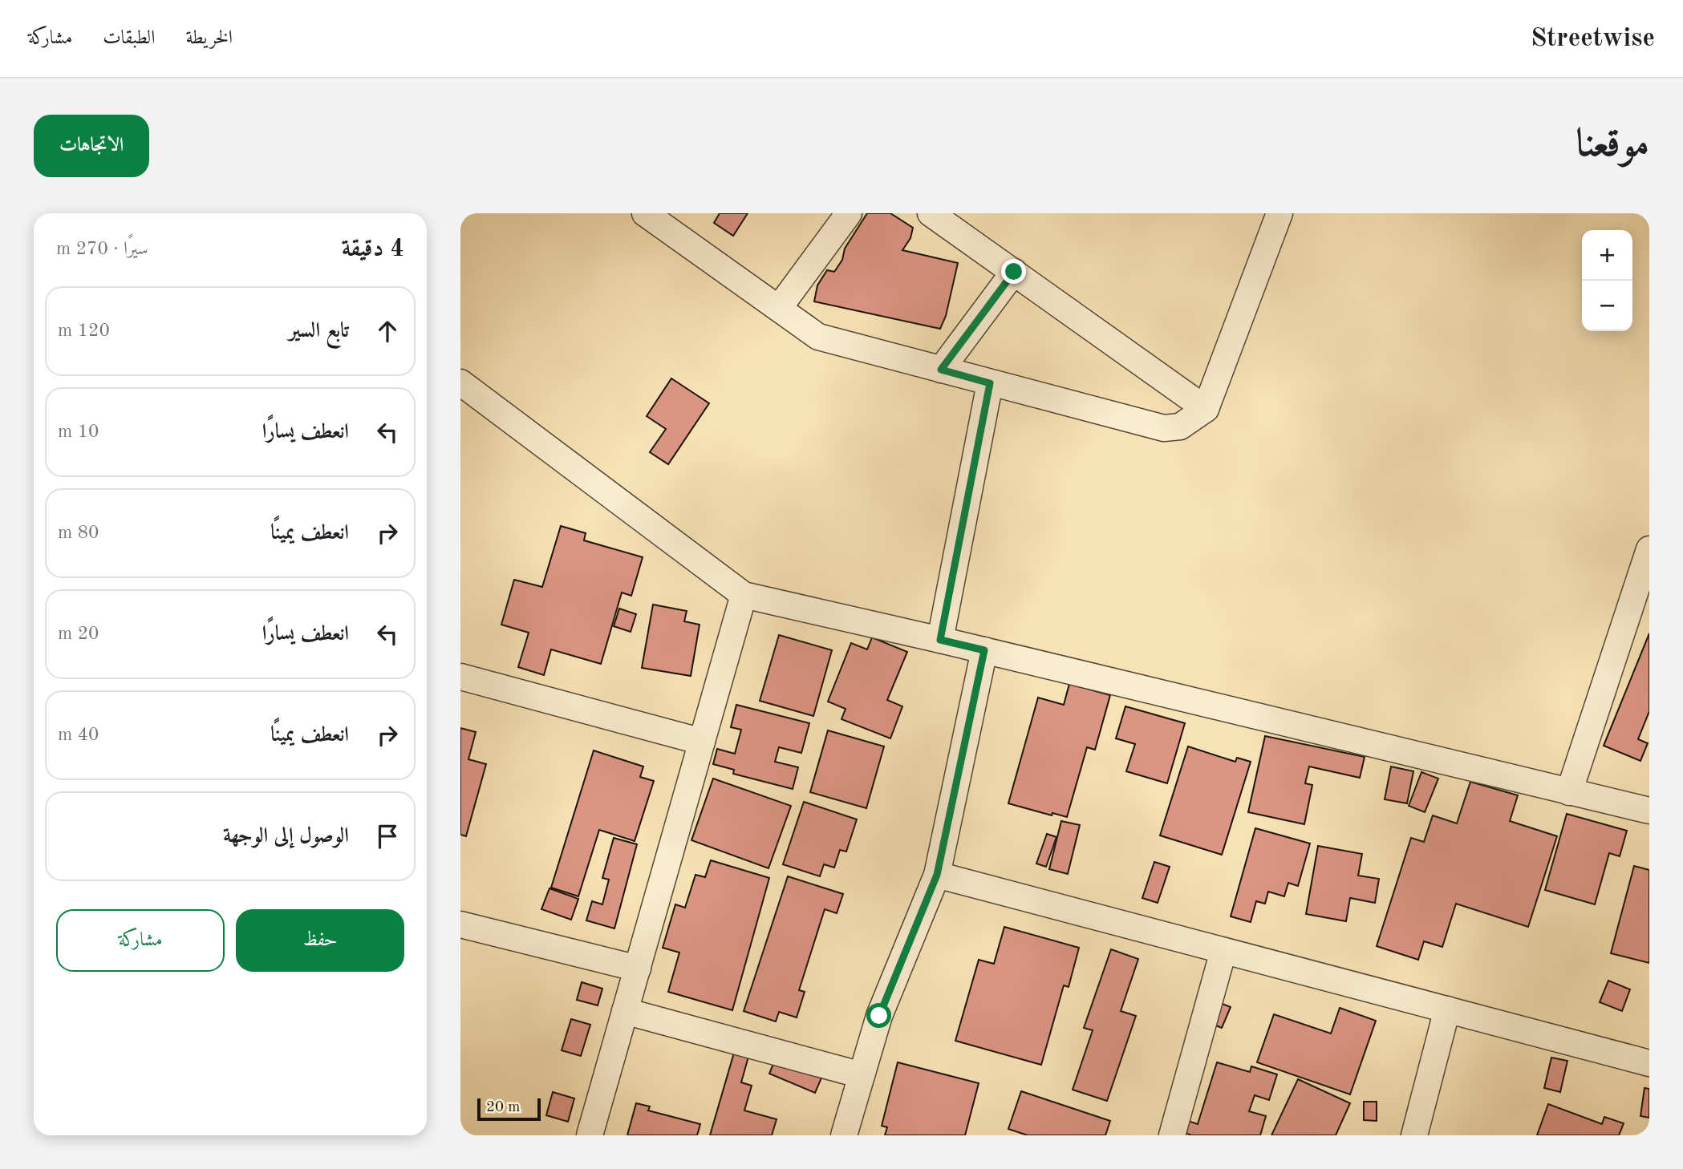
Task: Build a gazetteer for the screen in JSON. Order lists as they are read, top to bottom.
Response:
{
  "scale_bar": "20 m",
  "page": {
    "header": "Streetwise",
    "nav": ["الخريطة", "الطبقات", "مشاركة"],
    "title": "موقعنا",
    "buttons": [
      "الاتجاهات",
      ["حفظ", "مشاركة"]
    ],
    "heading": ["4 دقيقة", "سيرًا · 270 m"],
    "map_buttons": ["+", "−"],
    "list": [
      ["تابع السير", "120 m"],
      ["انعطف يسارًا", "10 m"],
      ["انعطف يمينًا", "80 m"],
      ["انعطف يسارًا", "20 m"],
      ["انعطف يمينًا", "40 m"],
      "الوصول إلى الوجهة"
    ],
    "scale": "20 m"
  }
}
